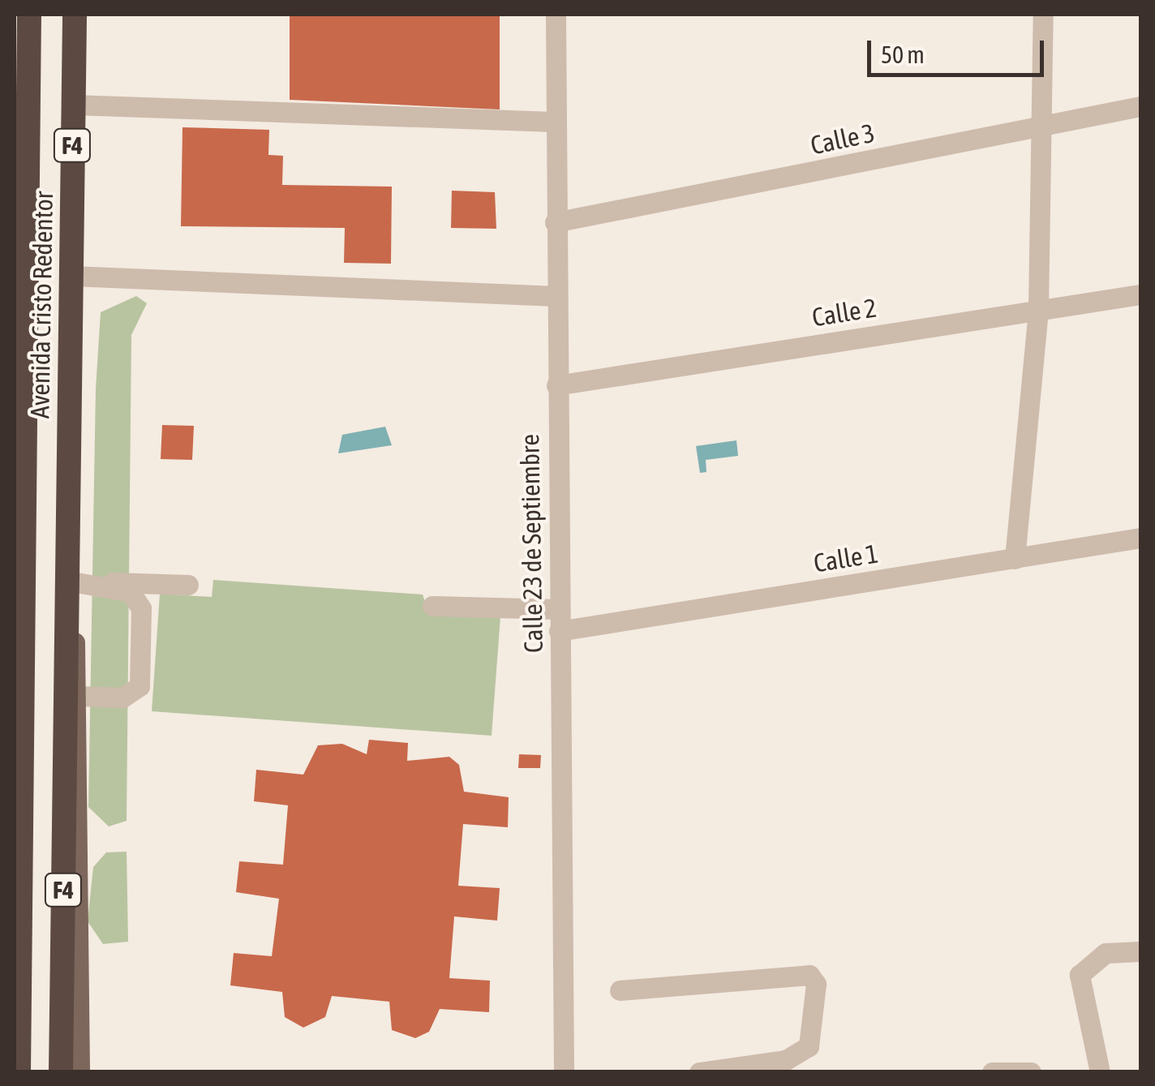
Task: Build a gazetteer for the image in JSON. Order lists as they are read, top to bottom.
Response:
{
  "streets": {
    "highway": ["F4", "Avenida Cristo Redentor"],
    "street": [
      "Calle 3",
      "Calle 2",
      "Calle 23 de Septiembre",
      "Calle 1"
    ]
  },
  "crossings": [
    ["Calle 3", "Calle 23 de Septiembre"],
    ["Calle 2", "Calle 23 de Septiembre"],
    ["Calle 23 de Septiembre", "Calle 1"]
  ],
  "scale_bar": "50 m"
}
